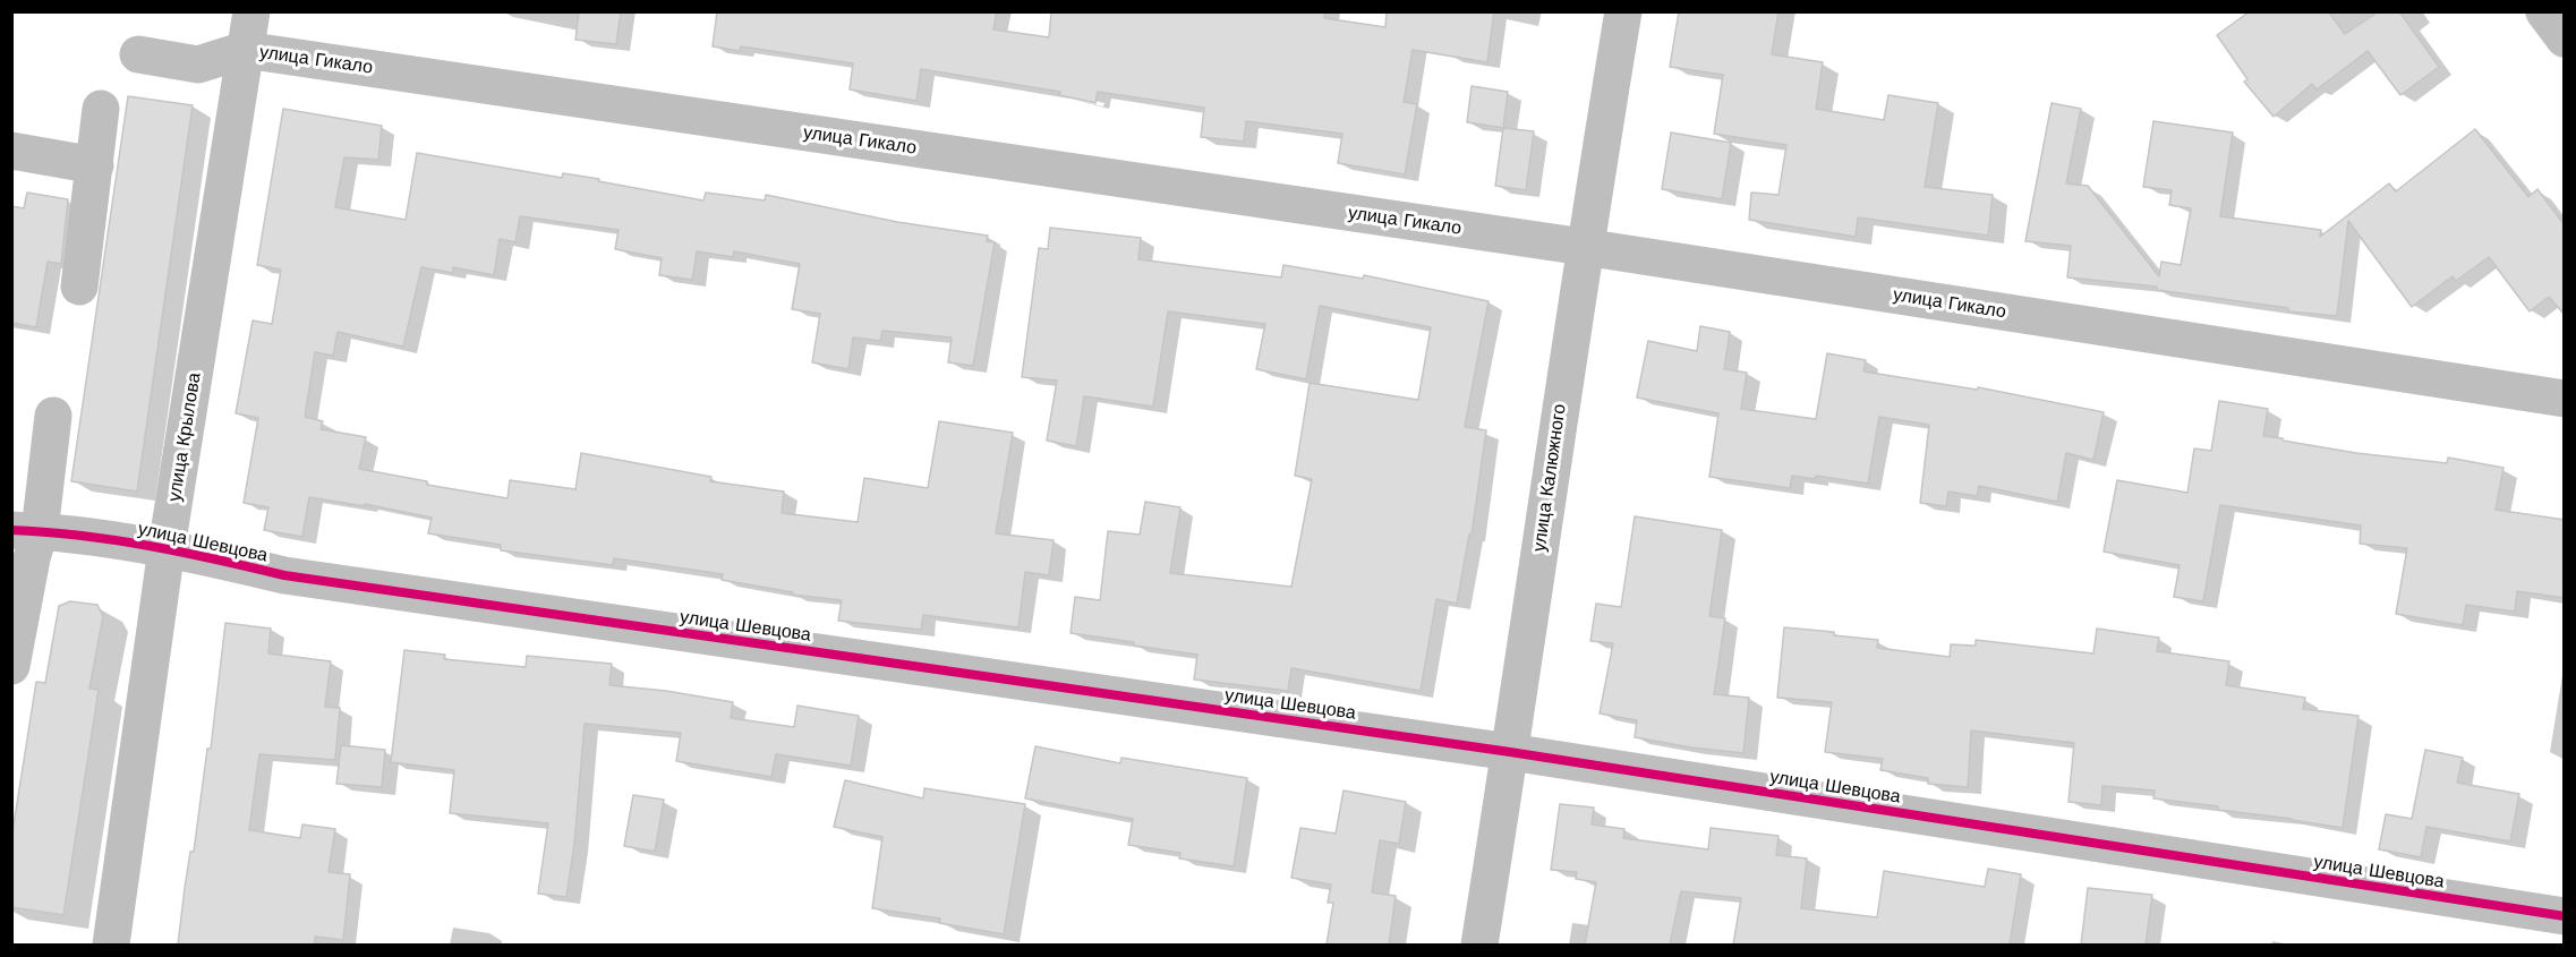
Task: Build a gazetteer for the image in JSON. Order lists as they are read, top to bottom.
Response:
{
  "streets": {
    "street": [
      "улица Гикало",
      "улица Крылова",
      "улица Калюжного",
      "улица Шевцова"
    ]
  },
  "crossings": [
    ["улица Гикало", "улица Крылова"],
    ["улица Гикало", "улица Калюжного"],
    ["улица Крылова", "улица Шевцова"],
    ["улица Калюжного", "улица Шевцова"]
  ]
}
